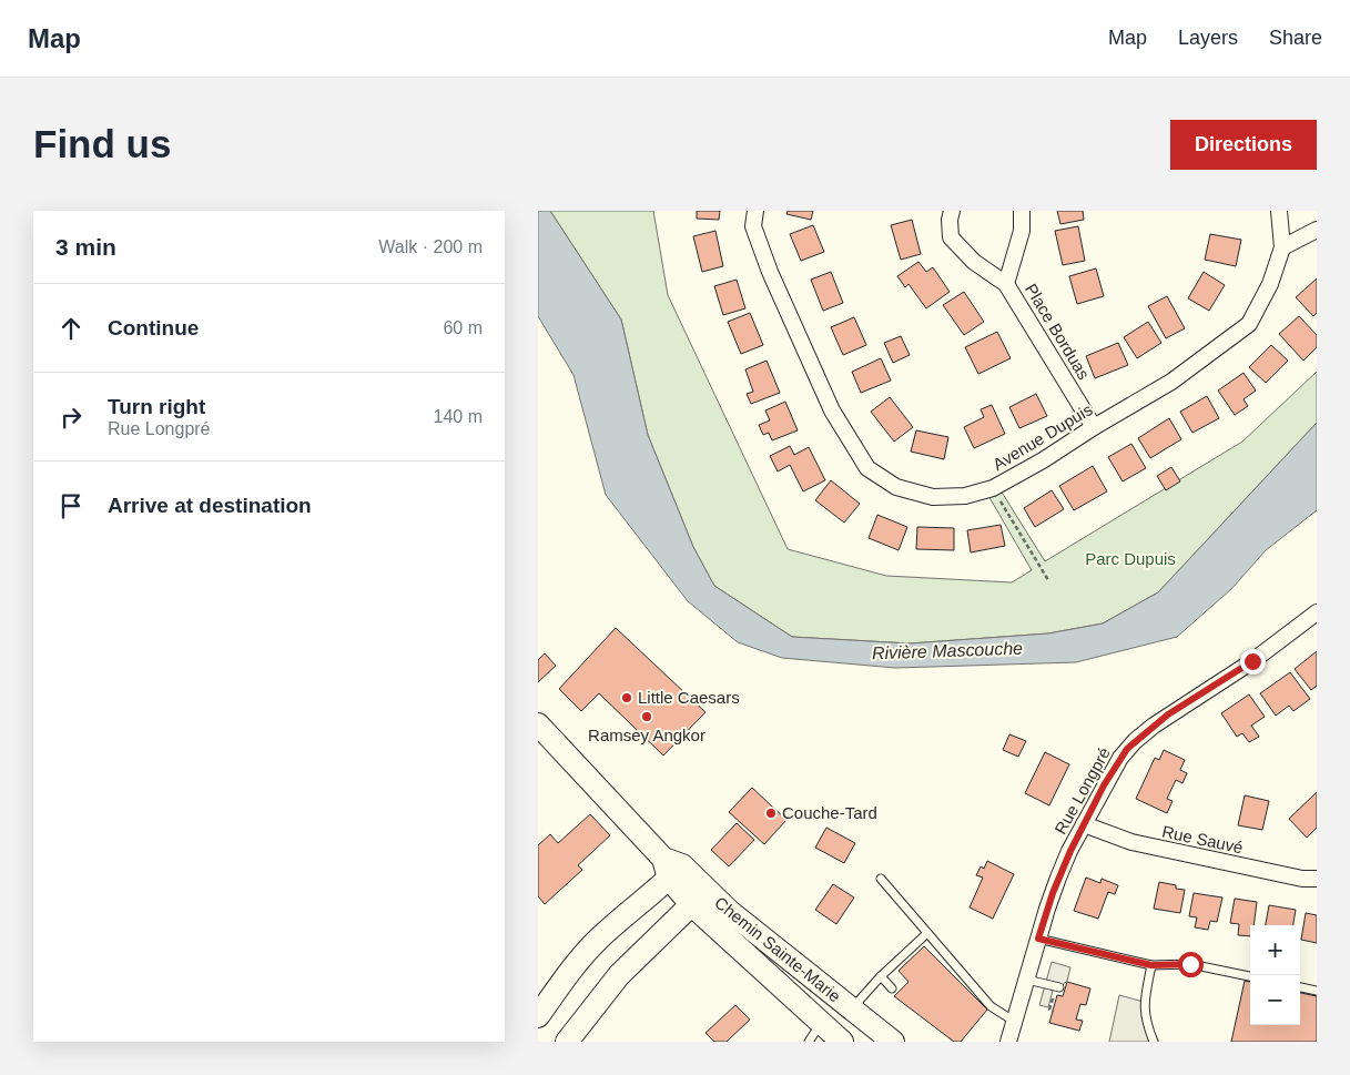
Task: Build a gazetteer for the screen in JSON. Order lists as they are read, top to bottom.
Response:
{
  "streets": {
    "main road": ["Chemin Sainte-Marie"],
    "street": [
      "Place Borduas",
      "Avenue Dupuis",
      "Rue Longpré",
      "Rue Sauvé"
    ]
  },
  "crossings": [
    ["Place Borduas", "Avenue Dupuis"],
    ["Rue Longpré", "Rue Sauvé"]
  ],
  "water": ["Rivière Mascouche"],
  "parks": ["Parc Dupuis"],
  "places": ["Little Caesars", "Ramsey Angkor", "Couche-Tard"],
  "page": {
    "header": "Map",
    "nav": ["Map", "Layers", "Share"],
    "buttons": "Directions",
    "title": "Find us",
    "heading": ["3 min", "Walk · 200 m"],
    "list": [
      ["Continue", "60 m"],
      ["Turn right", "Rue Longpré", "140 m"],
      "Arrive at destination"
    ],
    "map_buttons": ["+", "−"]
  }
}
